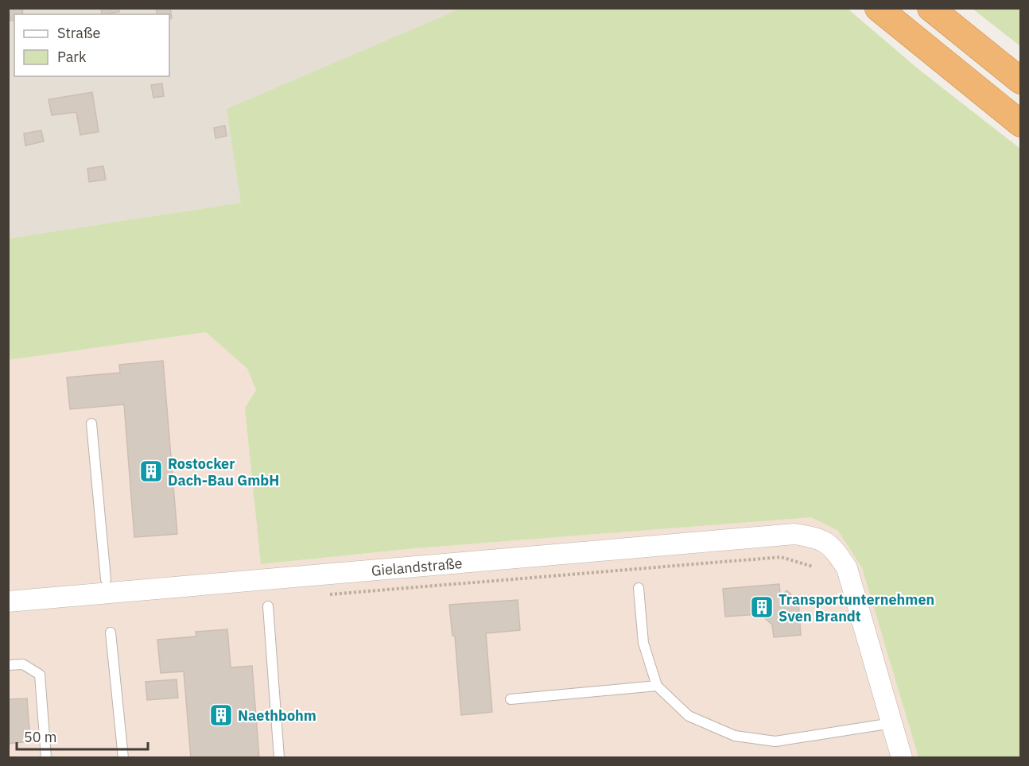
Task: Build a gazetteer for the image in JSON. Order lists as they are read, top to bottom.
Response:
{
  "streets": {
    "street": ["Gielandstraße"]
  },
  "places": {
    "building": ["Rostocker Dach-Bau GmbH", "Transportunternehmen Sven Brandt", "Naethbohm"]
  },
  "legend": ["Straße", "Park"],
  "scale_bar": "50 m"
}
